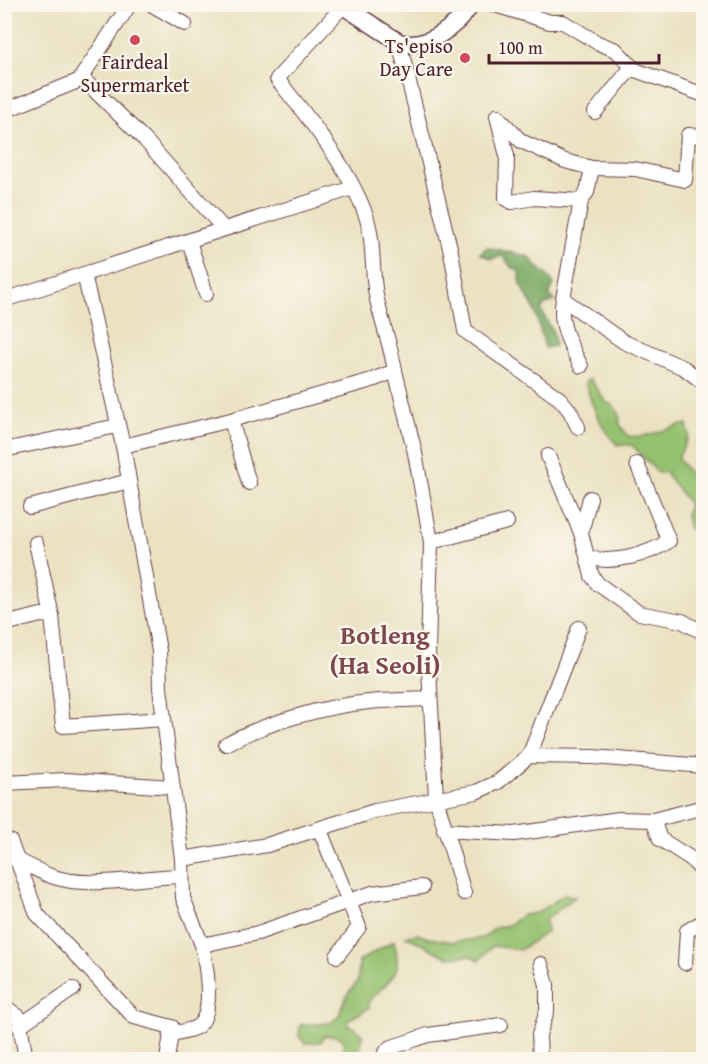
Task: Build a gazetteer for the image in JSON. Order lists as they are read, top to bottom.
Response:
{
  "districts": ["Botleng (Ha Seoli)"],
  "places": ["Fairdeal Supermarket", "Ts'episo Day Care"],
  "scale_bar": "100 m"
}
